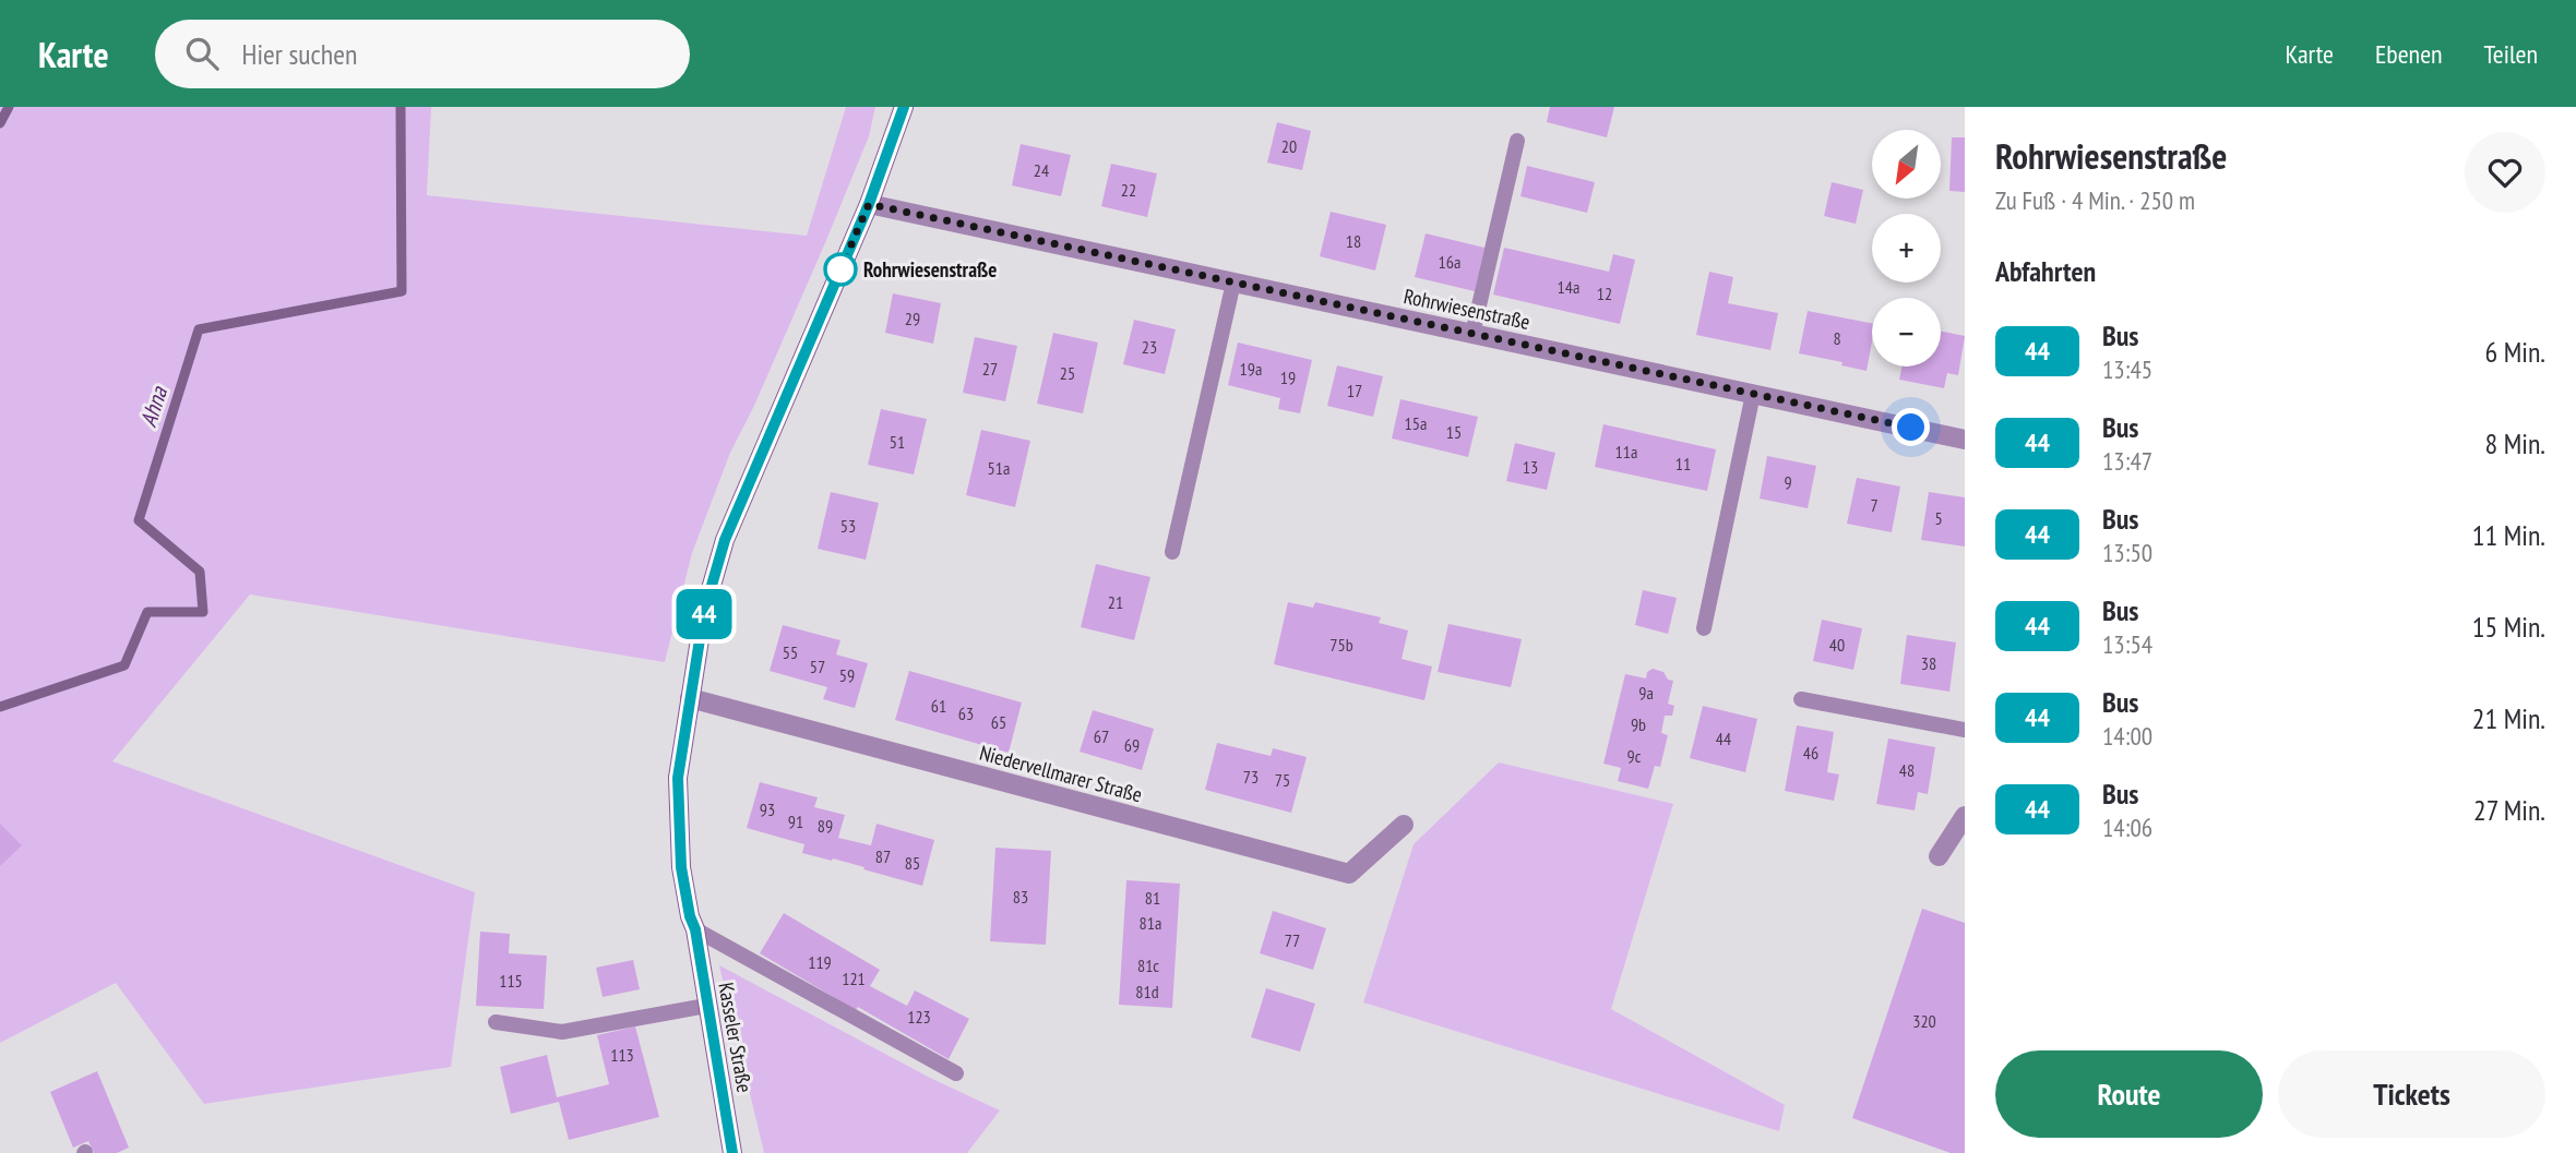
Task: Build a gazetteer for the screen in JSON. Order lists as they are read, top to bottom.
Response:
{
  "streets": {
    "main road": ["Kasseler Straße"],
    "street": ["Rohrwiesenstraße", "Niedervellmarer Straße"]
  },
  "water": ["Ahna"],
  "places": ["Rohrwiesenstraße"],
  "lines": ["bus line 44"],
  "house_numbers": [
    "20",
    "24",
    "22",
    "18",
    "16a",
    "14a",
    "12",
    "29",
    "8",
    "23",
    "27",
    "19a",
    "25",
    "19",
    "17",
    "15a",
    "15",
    "51",
    "11a",
    "11",
    "13",
    "51a",
    "9",
    "7",
    "5",
    "53",
    "21",
    "75b",
    "40",
    "55",
    "38",
    "57",
    "59",
    "9a",
    "61",
    "63",
    "65",
    "9b",
    "67",
    "44",
    "69",
    "46",
    "9c",
    "48",
    "73",
    "75",
    "93",
    "91",
    "89",
    "87",
    "85",
    "83",
    "81",
    "81a",
    "77",
    "119",
    "81c",
    "121",
    "115",
    "81d",
    "123",
    "320",
    "113"
  ],
  "north": "bottom left",
  "page": {
    "header": "Karte",
    "search": "Hier suchen",
    "nav": ["Karte", "Ebenen", "Teilen"],
    "on_map": "44",
    "heading": [
      ["Rohrwiesenstraße", "Zu Fuß · 4 Min. · 250 m"],
      "Abfahrten"
    ],
    "map_buttons": ["+", "−"],
    "list": [
      {
        "mark": "44",
        "name": "Bus",
        "note": "13:45",
        "value": "6 Min."
      },
      {
        "mark": "44",
        "name": "Bus",
        "note": "13:47",
        "value": "8 Min."
      },
      {
        "mark": "44",
        "name": "Bus",
        "note": "13:50",
        "value": "11 Min."
      },
      {
        "mark": "44",
        "name": "Bus",
        "note": "13:54",
        "value": "15 Min."
      },
      {
        "mark": "44",
        "name": "Bus",
        "note": "14:00",
        "value": "21 Min."
      },
      {
        "mark": "44",
        "name": "Bus",
        "note": "14:06",
        "value": "27 Min."
      }
    ],
    "buttons": ["Route", "Tickets"]
  }
}
